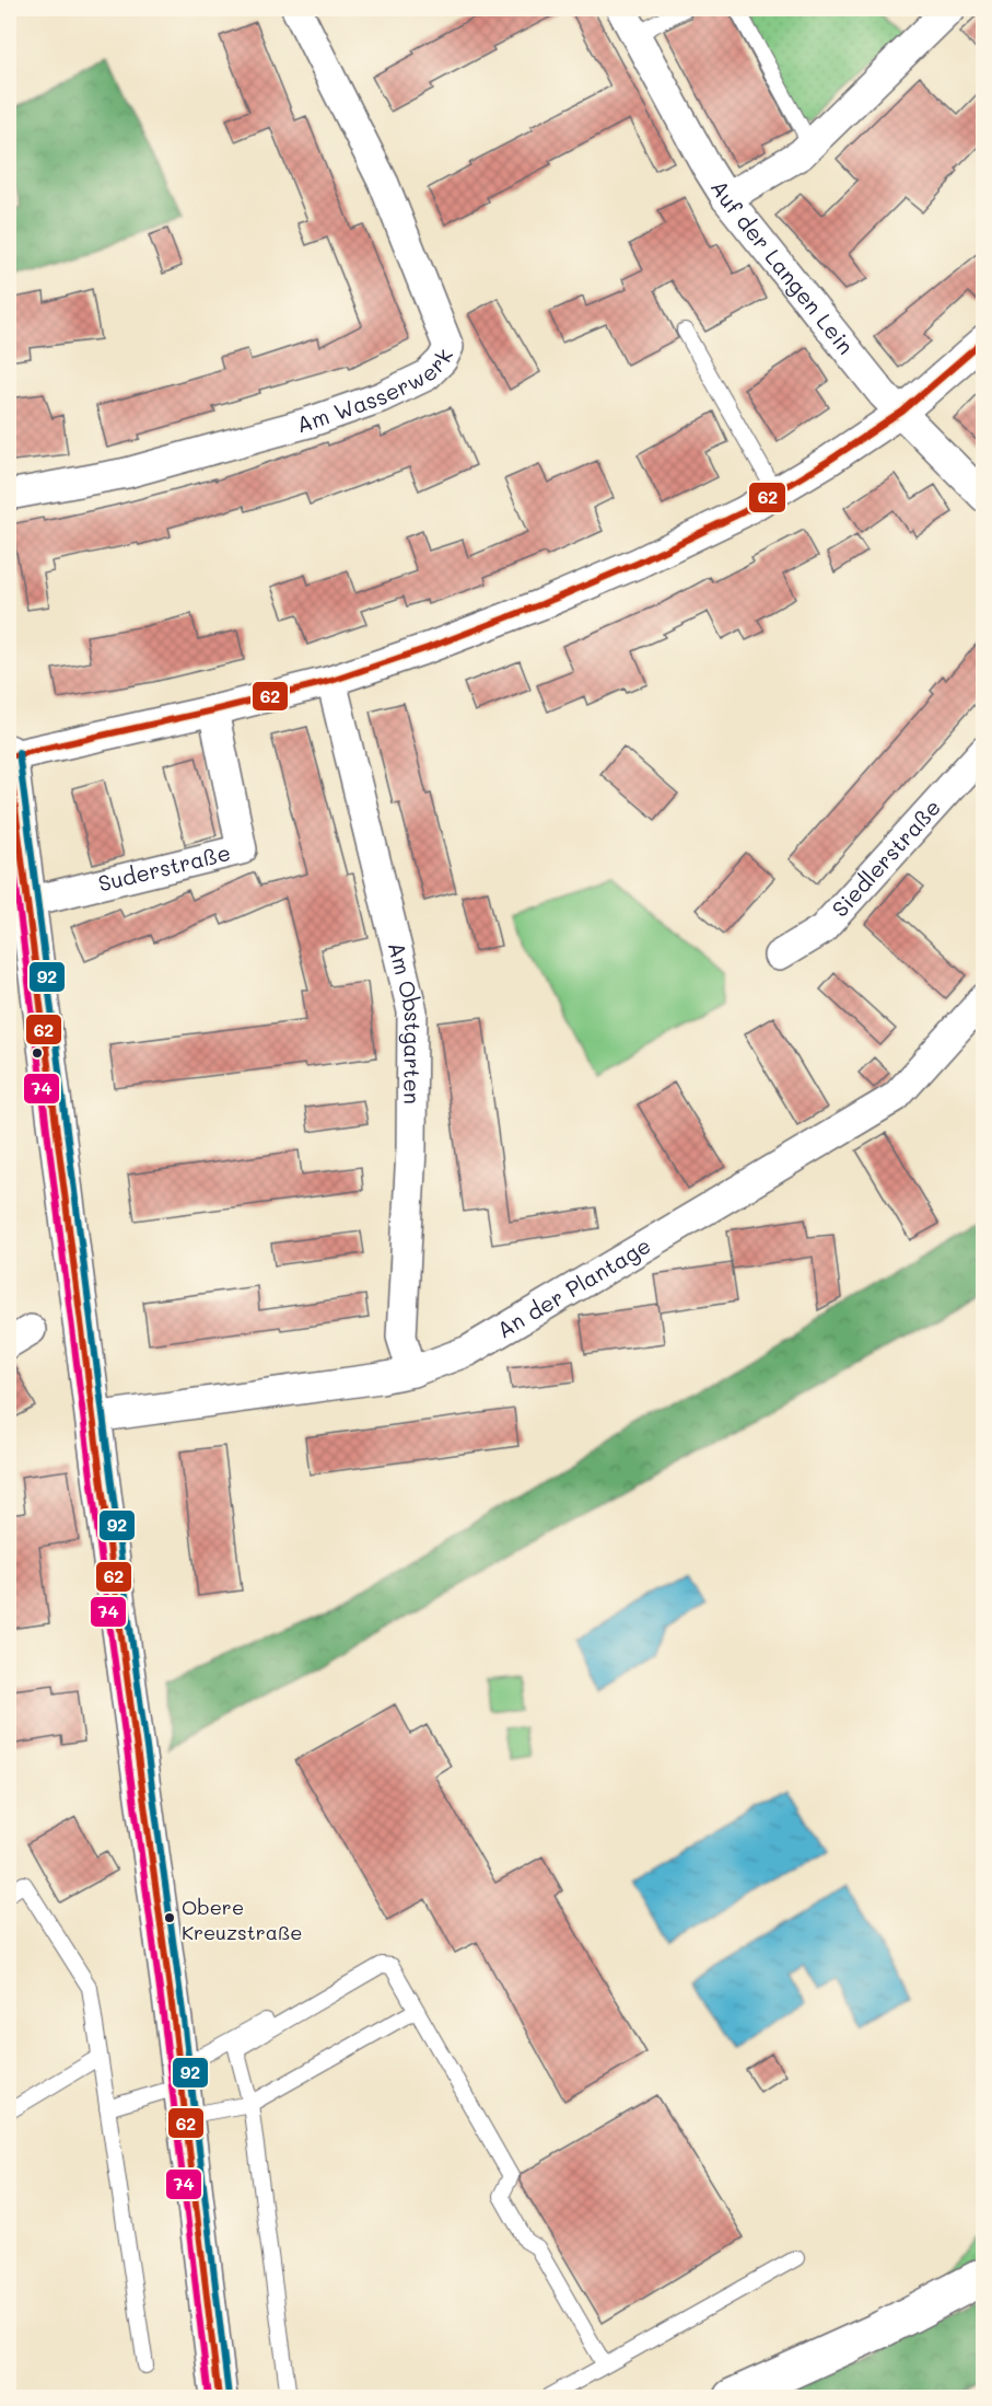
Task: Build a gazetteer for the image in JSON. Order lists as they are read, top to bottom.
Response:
{
  "streets": {
    "street": [
      "Auf der Langen Lein",
      "Am Wasserwerk",
      "Siedlerstraße",
      "Suderstraße",
      "Am Obstgarten",
      "An der Plantage"
    ]
  },
  "crossings": [
    ["Am Obstgarten", "An der Plantage"]
  ],
  "places": ["Obere Kreuzstraße"],
  "lines": ["transit line 62", "transit line 92", "transit line 74"]
}
